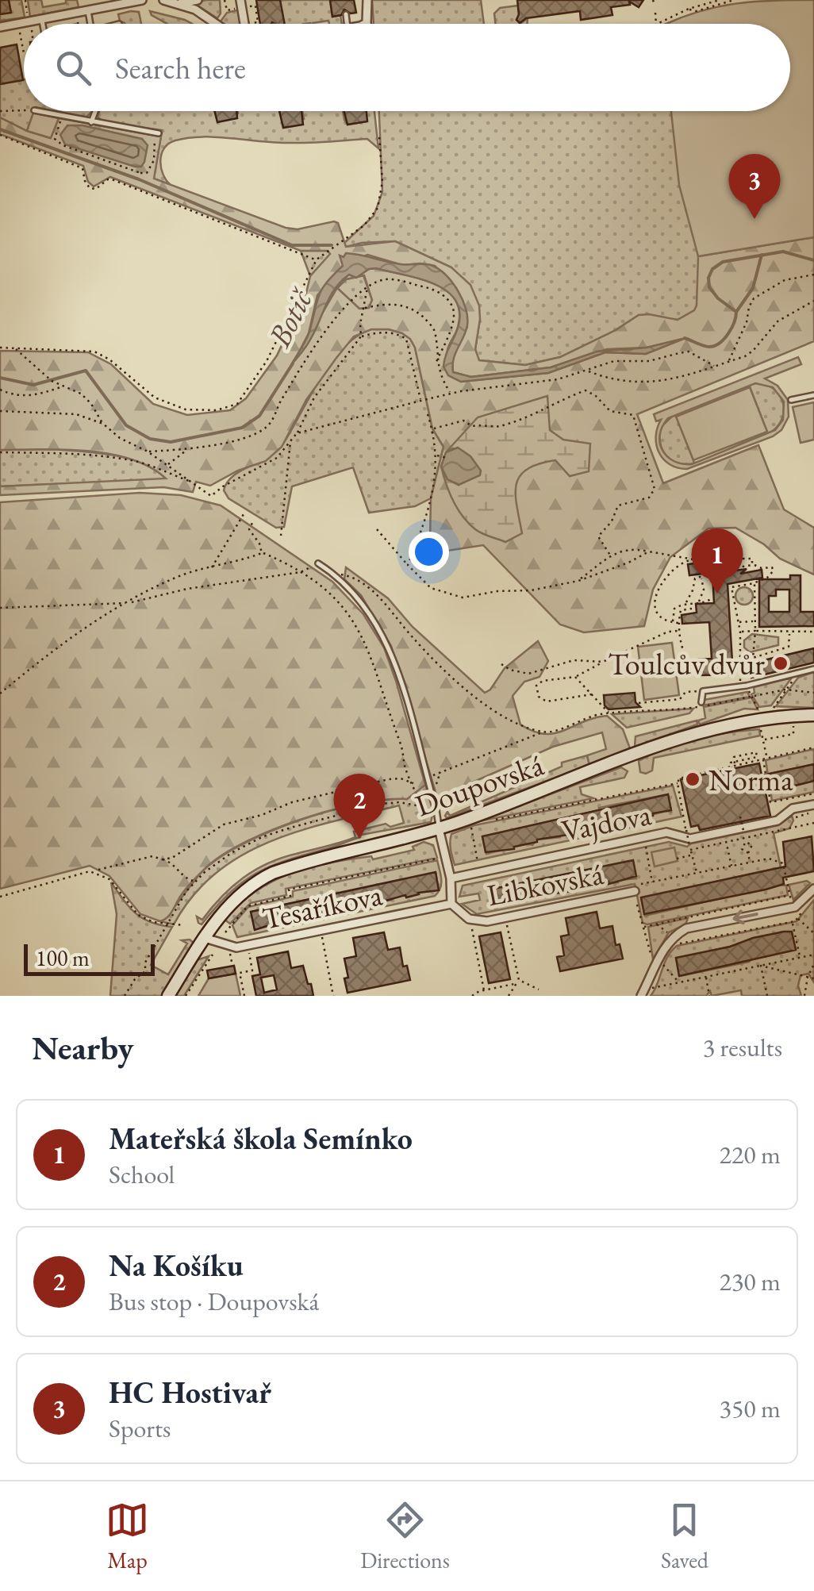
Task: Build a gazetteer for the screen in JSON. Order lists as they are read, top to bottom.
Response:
{
  "streets": {
    "street": [
      "Doupovská",
      "Vajdova",
      "Libkovská",
      "Tesaříkova"
    ]
  },
  "crossings": [
    ["Doupovská", "Libkovská"],
    ["Doupovská", "Tesaříkova"],
    ["Vajdova", "Libkovská"],
    ["Libkovská", "Tesaříkova"]
  ],
  "water": ["Botič"],
  "places": ["Toulcův dvůr", "Norma"],
  "scale_bar": "100 m",
  "page": {
    "search": "Search here",
    "pins": ["3", "1", "2"],
    "scale": "100 m",
    "heading": ["Nearby", "3 results"],
    "list": [
      {
        "mark": "1",
        "name": "Mateřská škola Semínko",
        "note": "School",
        "value": "220 m"
      },
      {
        "mark": "2",
        "name": "Na Košíku",
        "note": "Bus stop · Doupovská",
        "value": "230 m"
      },
      {
        "mark": "3",
        "name": "HC Hostivař",
        "note": "Sports",
        "value": "350 m"
      }
    ],
    "nav": ["Map", "Directions", "Saved"]
  }
}
